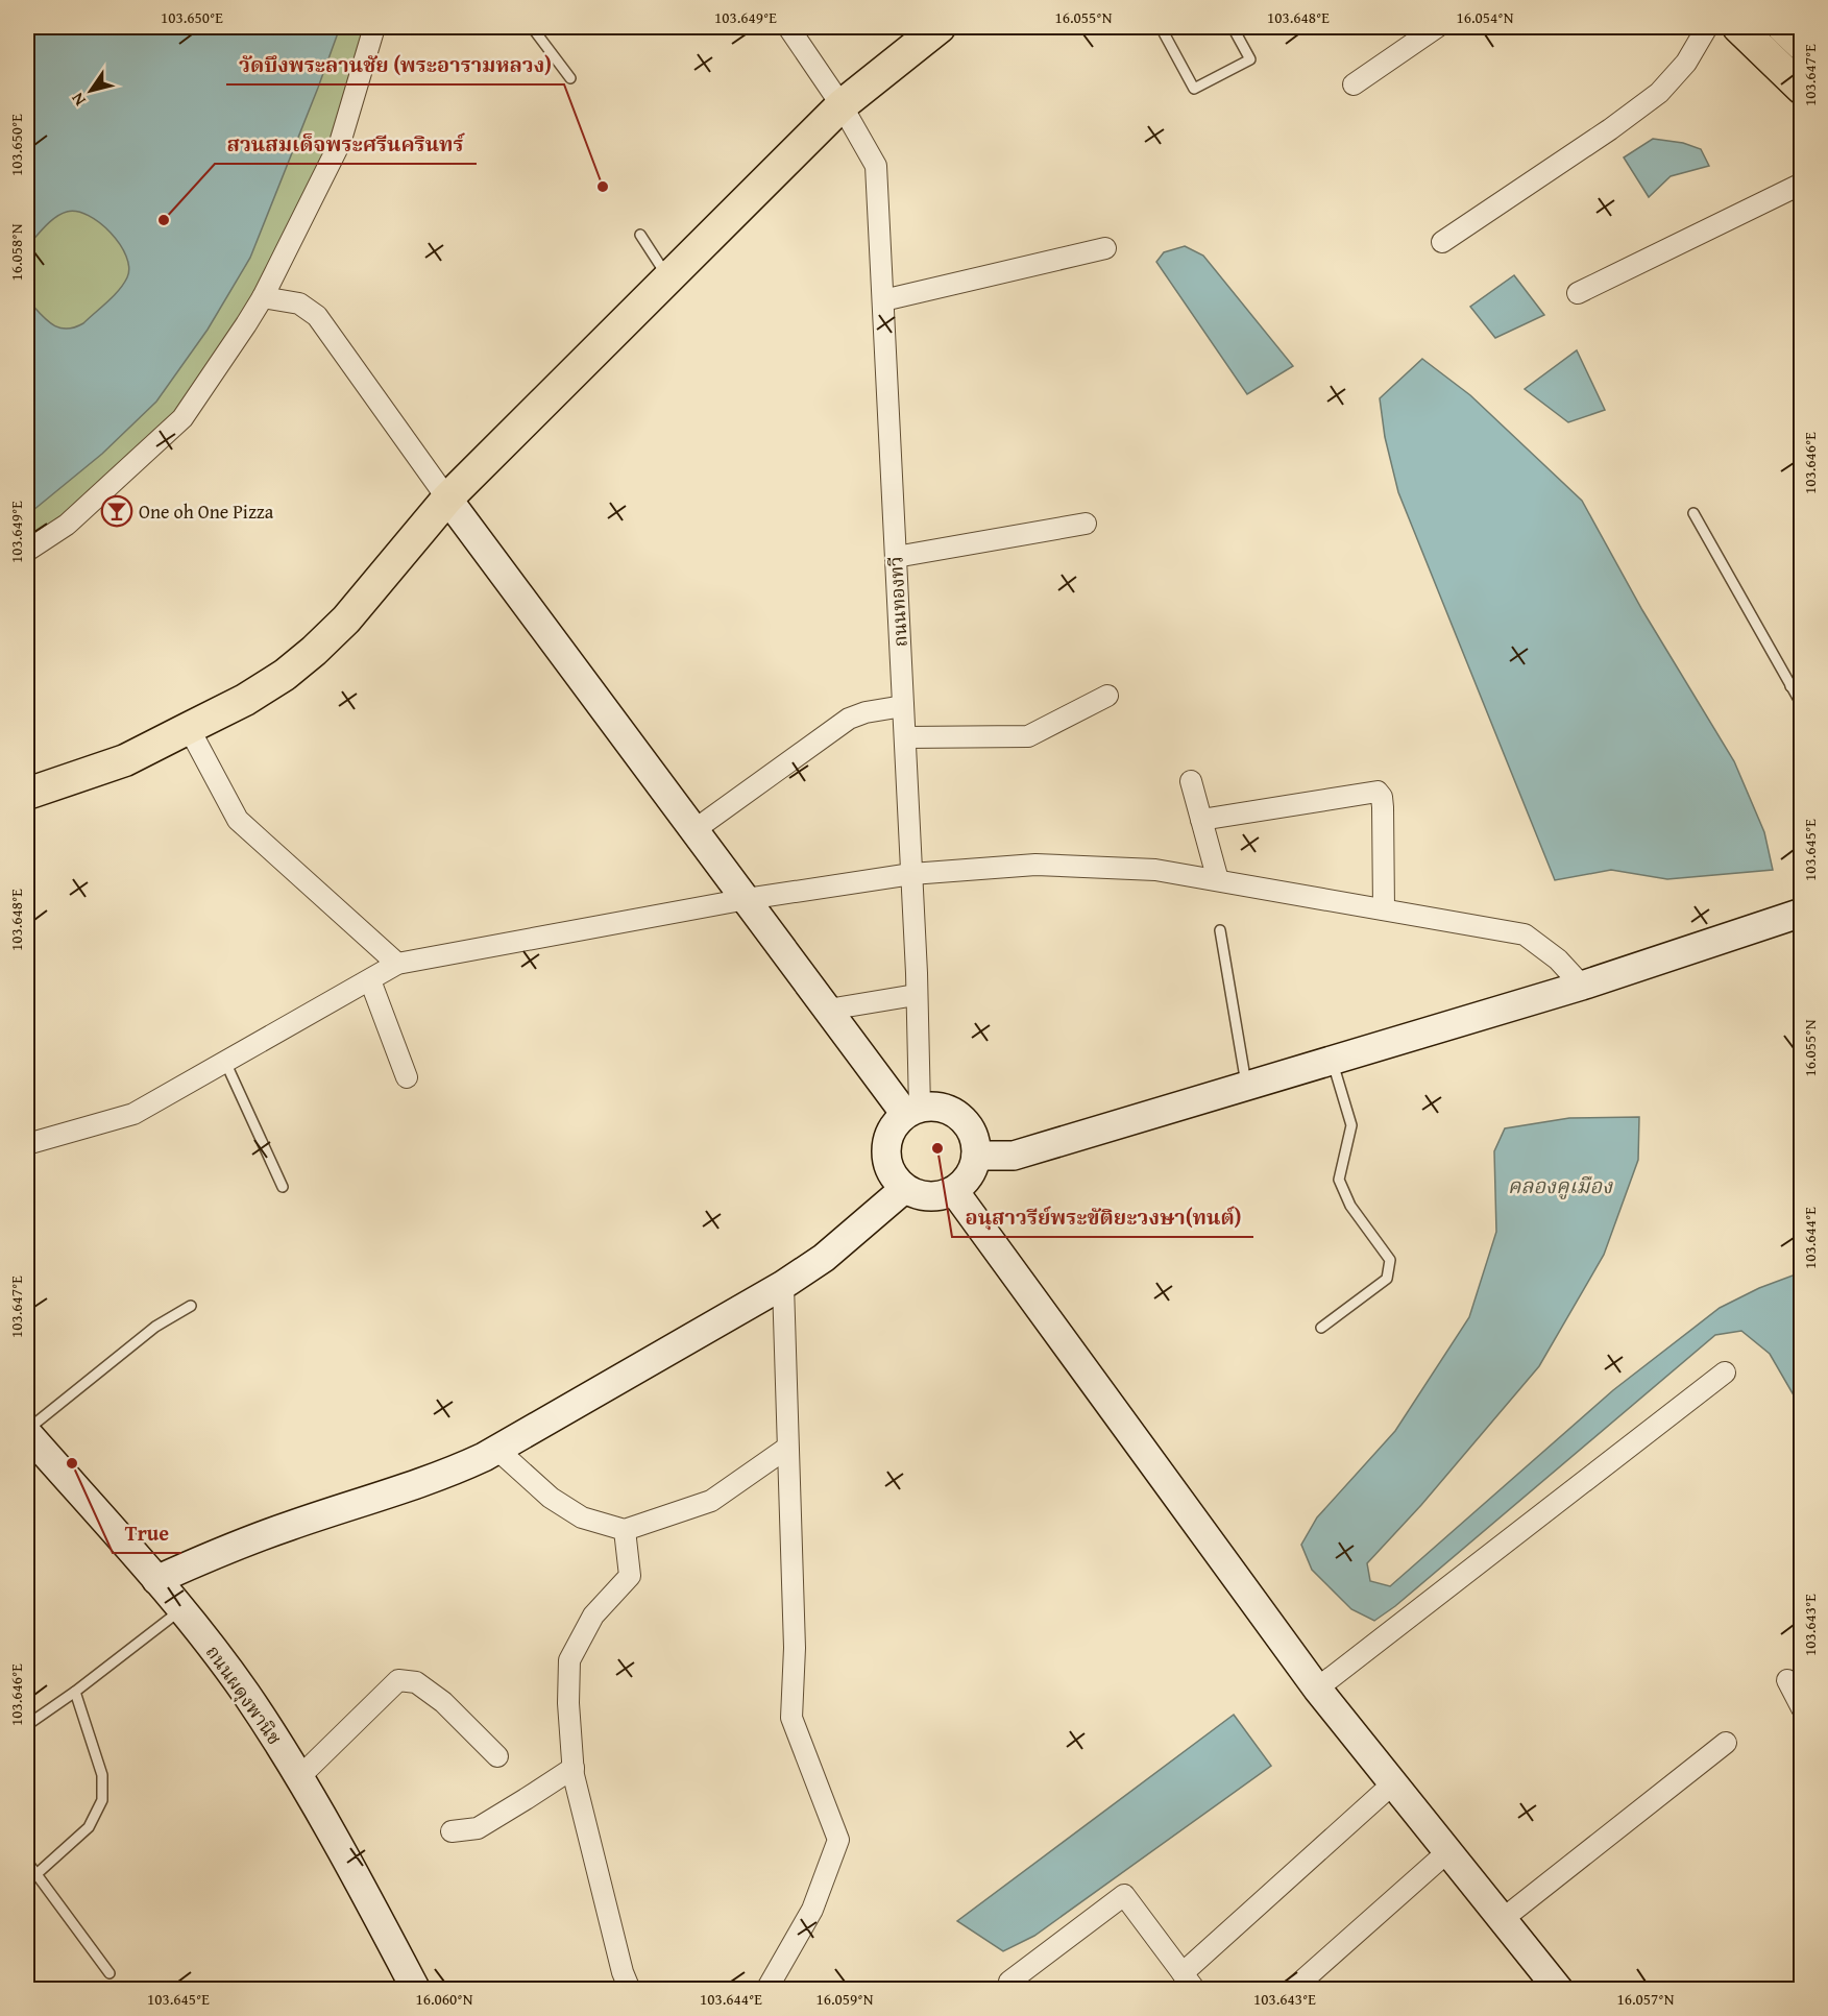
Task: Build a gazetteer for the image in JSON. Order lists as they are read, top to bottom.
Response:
{
  "streets": {
    "street": ["ถนนทองทวี", "ถนนผดุงพานิช"]
  },
  "water": ["คลองคูเมือง"],
  "places": {
    "other": [
      "วัดบึงพระลานชัย (พระอารามหลวง)",
      "สวนสมเด็จพระศรีนครินทร์",
      "อนุสาวรีย์พระขัติยะวงษา(ทนต์)",
      "True"
    ],
    "bar": ["One oh One Pizza"]
  },
  "north": "bottom left",
  "coordinates": [
    "103.650°E",
    "103.649°E",
    "16.055°N",
    "103.648°E",
    "16.054°N",
    "103.647°E",
    "16.058°N",
    "103.646°E",
    "103.645°E",
    "103.644°E",
    "103.643°E",
    "16.060°N",
    "16.059°N",
    "16.057°N"
  ]
}
